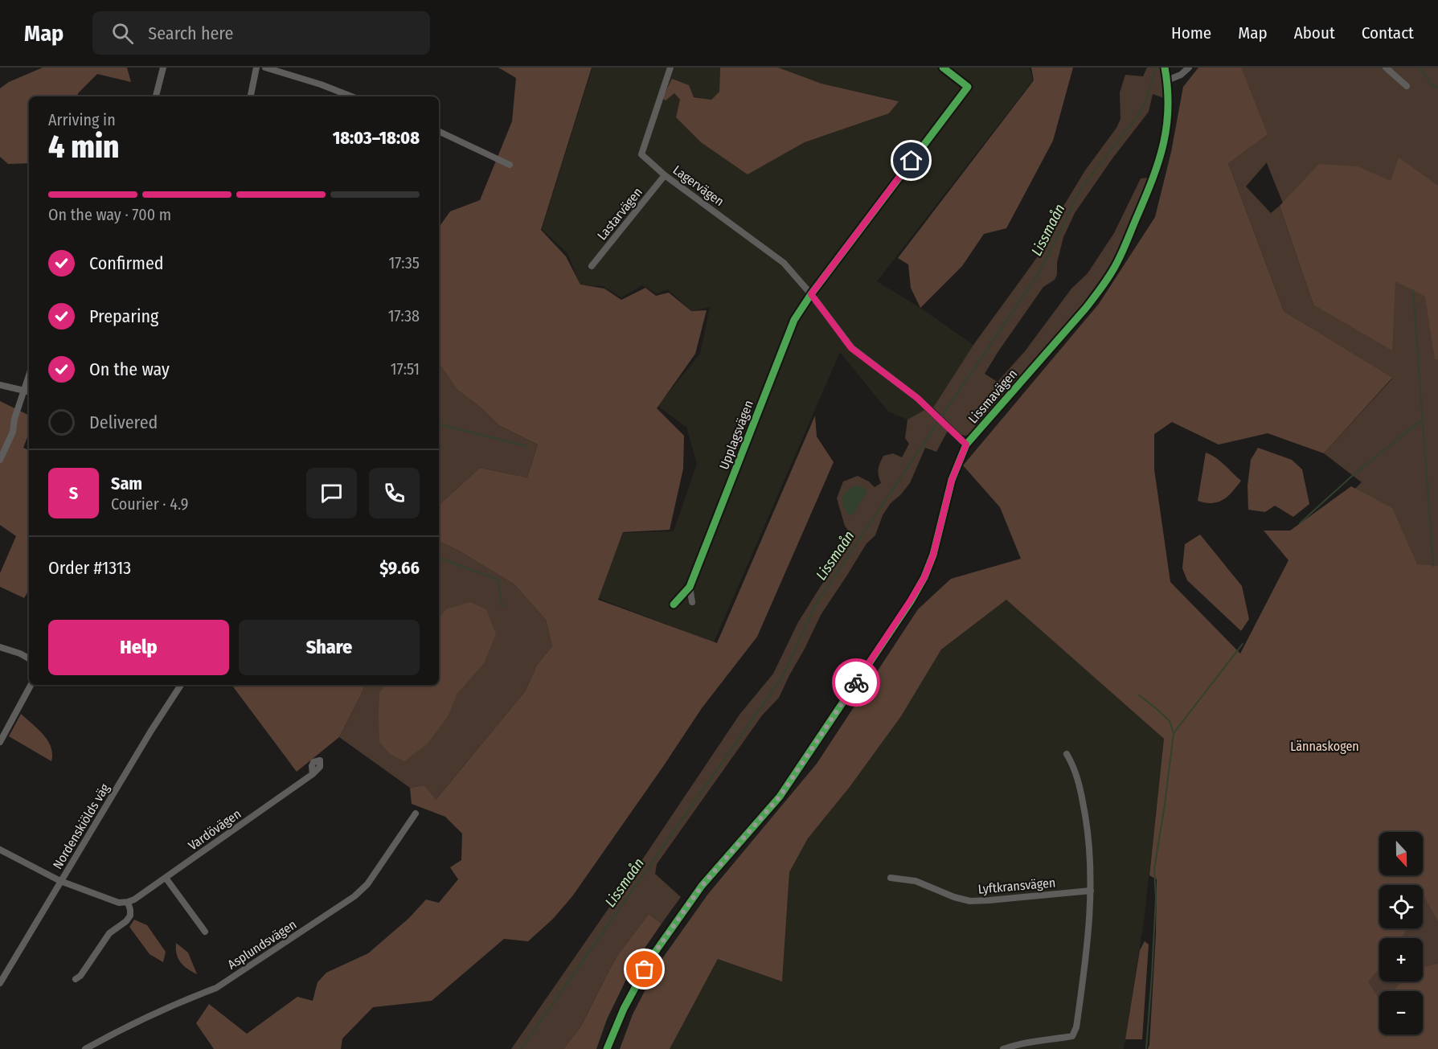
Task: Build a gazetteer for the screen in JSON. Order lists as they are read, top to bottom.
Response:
{
  "streets": {
    "street": [
      "Lagervägen",
      "Lastarvägen",
      "Lissmavägen",
      "Upplagsvägen",
      "Nordenskiölds väg",
      "Vardövägen",
      "Lyftkransvägen",
      "Asplundsvägen"
    ]
  },
  "crossings": [
    ["Lagervägen", "Lastarvägen"],
    ["Lagervägen", "Lissmavägen"],
    ["Lagervägen", "Upplagsvägen"]
  ],
  "water": ["Lissmaån"],
  "parks": ["Lännaskogen"],
  "north": "bottom",
  "page": {
    "header": "Map",
    "search": "Search here",
    "nav": [
      "Home",
      "Map",
      "About",
      "Contact"
    ],
    "heading": ["4 min", "Arriving in", "18:03–18:08"],
    "panel": [
      "Sam",
      "Courier · 4.9",
      "Order #1313",
      "$9.66"
    ],
    "bar": "On the way · 700 m",
    "list": [
      ["Confirmed", "17:35"],
      ["Preparing", "17:38"],
      ["On the way", "17:51"],
      "Delivered"
    ],
    "round": "S",
    "buttons": ["Help", "Share"],
    "map_buttons": ["+", "−"]
  }
}
